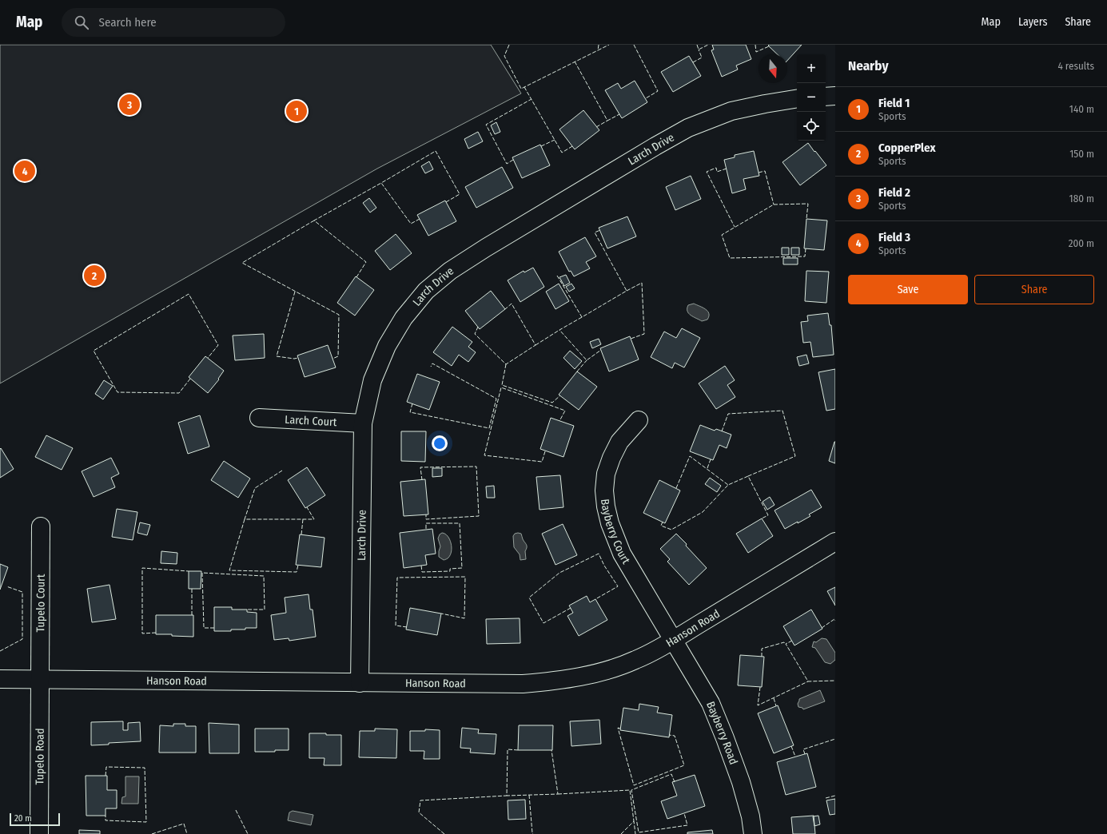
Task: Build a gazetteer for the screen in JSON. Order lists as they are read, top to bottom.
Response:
{
  "streets": {
    "street": [
      "Larch Drive",
      "Larch Court",
      "Bayberry Court",
      "Tupelo Court",
      "Hanson Road",
      "Bayberry Road",
      "Tupelo Road"
    ]
  },
  "crossings": [
    ["Larch Drive", "Larch Court"],
    ["Larch Drive", "Hanson Road"],
    ["Bayberry Court", "Hanson Road"],
    ["Bayberry Court", "Bayberry Road"],
    ["Tupelo Court", "Hanson Road"],
    ["Tupelo Court", "Tupelo Road"],
    ["Hanson Road", "Bayberry Road"],
    ["Hanson Road", "Tupelo Road"]
  ],
  "scale_bar": "20 m",
  "north": "bottom",
  "page": {
    "header": "Map",
    "search": "Search here",
    "nav": ["Map", "Layers", "Share"],
    "heading": ["Nearby", "4 results"],
    "map_buttons": ["+", "−"],
    "list": [
      {
        "mark": "1",
        "name": "Field 1",
        "note": "Sports",
        "value": "140 m"
      },
      {
        "mark": "2",
        "name": "CopperPlex",
        "note": "Sports",
        "value": "150 m"
      },
      {
        "mark": "3",
        "name": "Field 2",
        "note": "Sports",
        "value": "180 m"
      },
      {
        "mark": "4",
        "name": "Field 3",
        "note": "Sports",
        "value": "200 m"
      }
    ],
    "pins": [
      "3",
      "1",
      "4",
      "2"
    ],
    "buttons": ["Save", "Share"],
    "scale": "20 m"
  }
}
